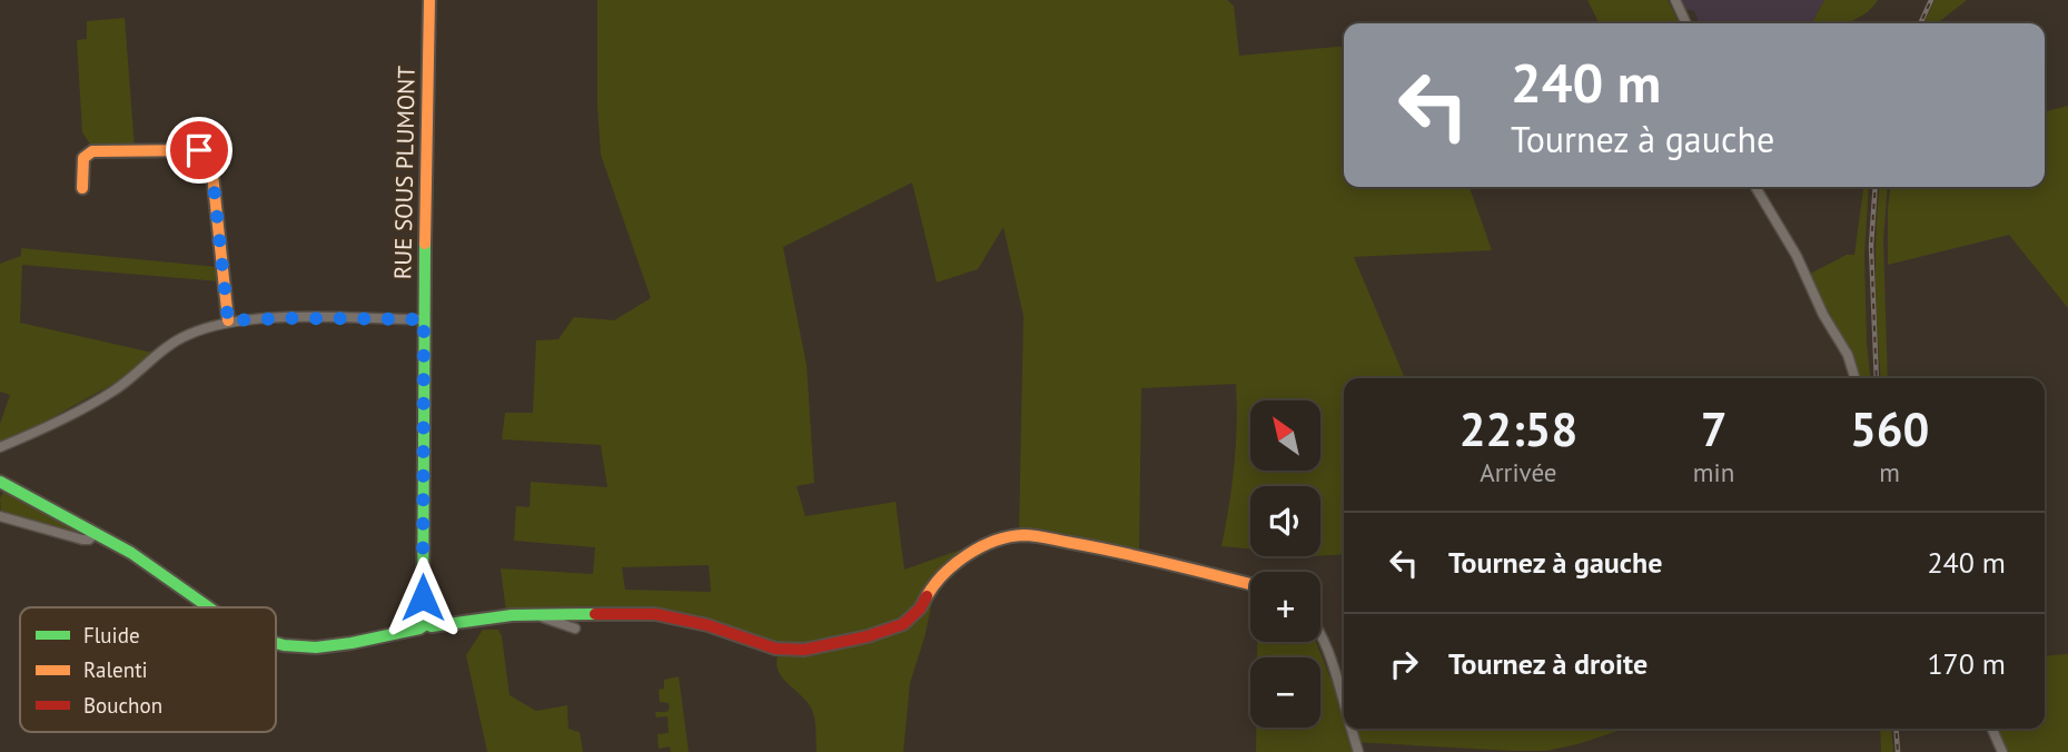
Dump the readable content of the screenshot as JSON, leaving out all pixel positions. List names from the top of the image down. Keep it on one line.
{"streets":{"street":["RUE SOUS PLUMONT"]},"legend":["Fluide","Ralenti","Bouchon"],"north":"top left","page":{"turn":["240 m","Tournez à gauche"],"eta":["22:58","Arrivée","7","min","560","m"],"map_buttons":["+","−"],"list":[{"name":"Tournez à gauche","value":"240 m"},{"name":"Tournez à droite","value":"170 m"}]}}
